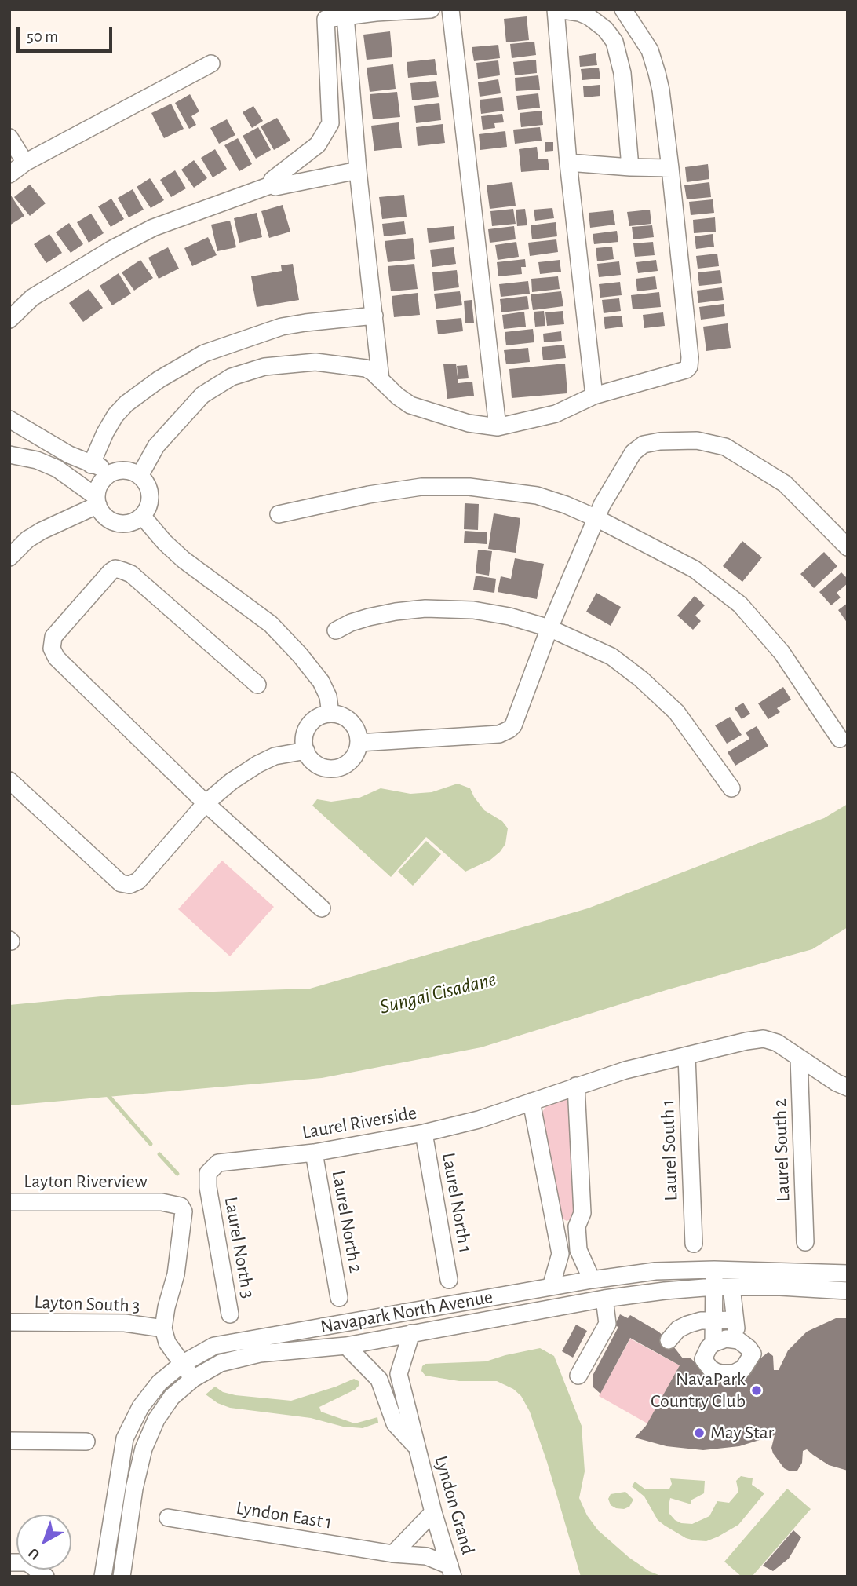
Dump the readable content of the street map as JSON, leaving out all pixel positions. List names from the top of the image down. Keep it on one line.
{"streets":{"street":["Laurel Riverside","Laurel South 1","Laurel South 2","Layton Riverview","Laurel North 1","Laurel North 2","Laurel North 3","Layton South 3","Navapark North Avenue","Lyndon Grand","Lyndon East 1"]},"crossings":[["Laurel Riverside","Laurel South 1"],["Laurel Riverside","Laurel South 2"],["Laurel Riverside","Laurel North 1"],["Laurel Riverside","Laurel North 2"],["Laurel Riverside","Laurel North 3"],["Layton Riverview","Layton South 3"],["Navapark North Avenue","Lyndon Grand"],["Lyndon Grand","Lyndon East 1"]],"water":["Sungai Cisadane"],"places":["NavaPark Country Club","May Star"],"scale_bar":"50 m","north":"bottom left"}
